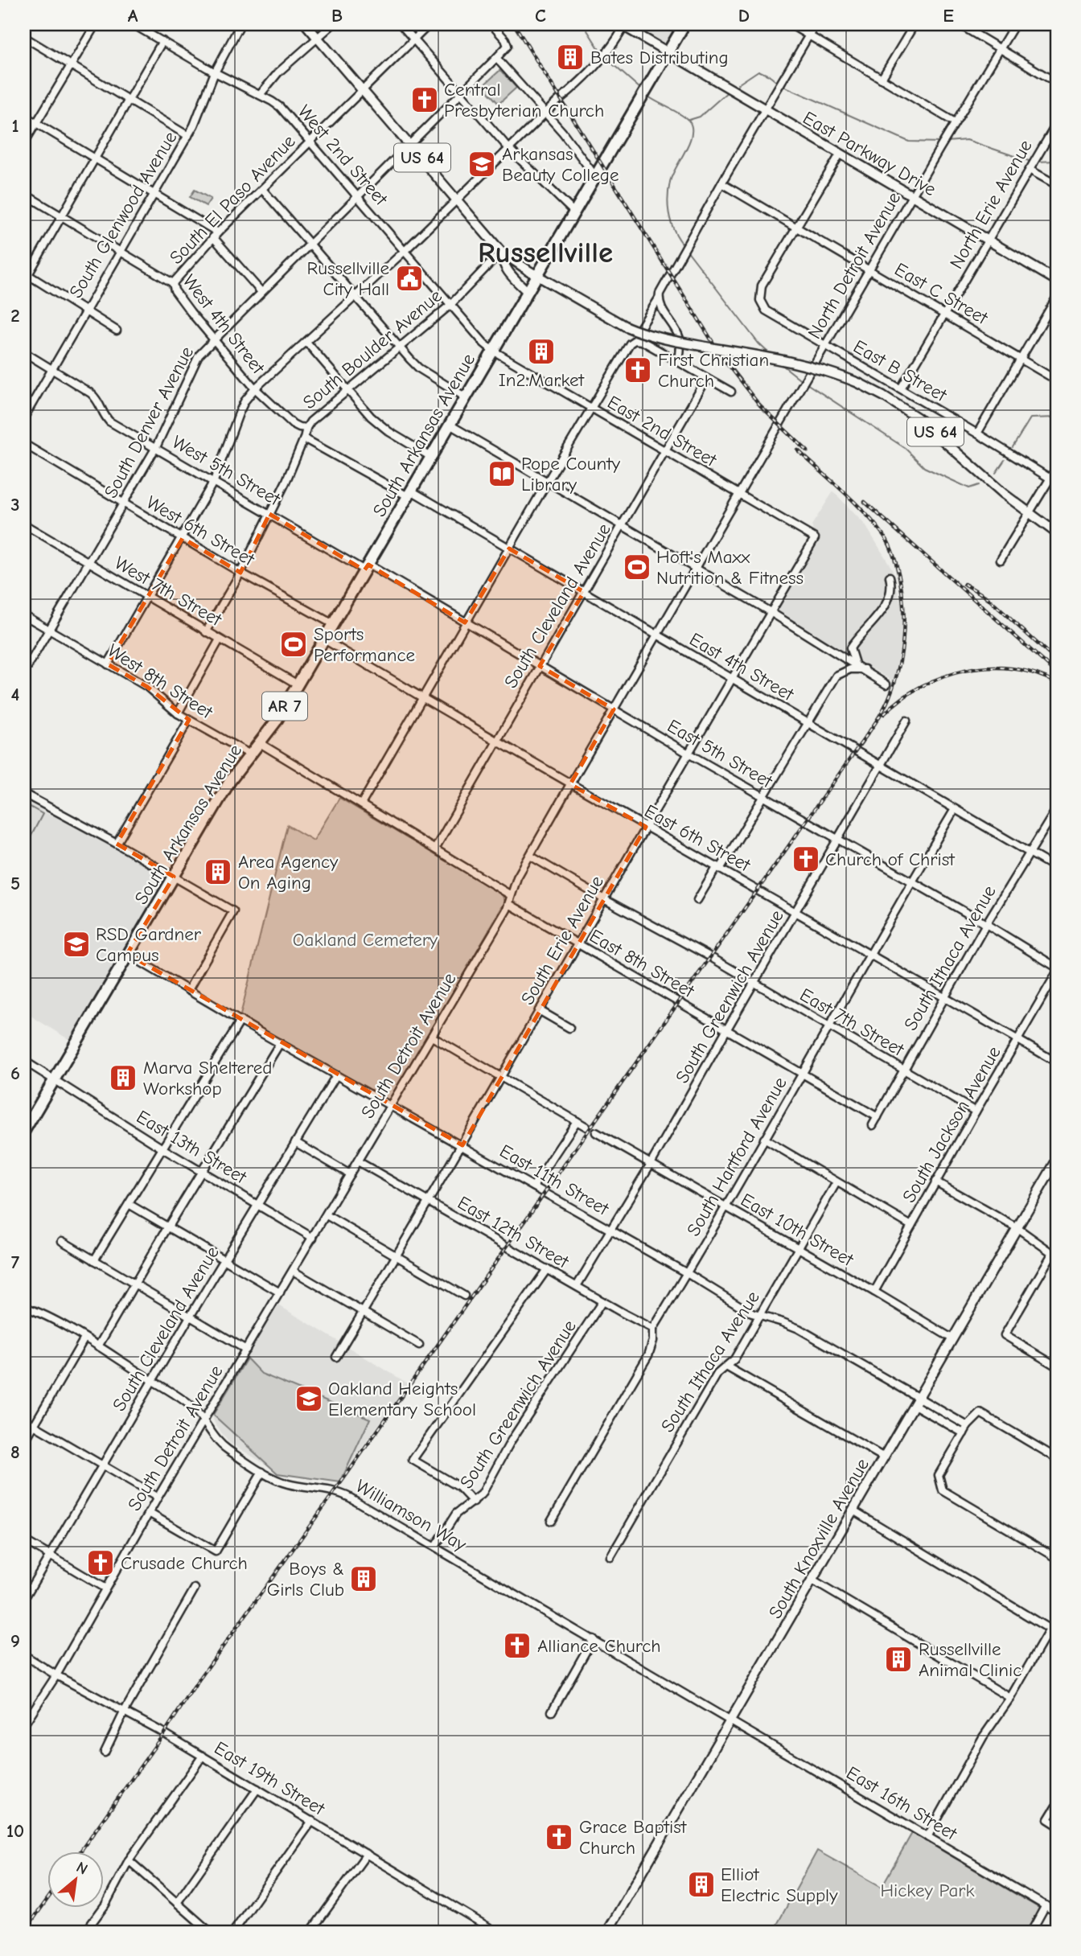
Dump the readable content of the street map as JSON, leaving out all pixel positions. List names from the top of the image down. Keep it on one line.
{"streets":{"highway":["South Arkansas Avenue","AR 7"],"main road":["East Parkway Drive","US 64","South Knoxville Avenue"],"street":["West 2nd Street","South El Paso Avenue","North Erie Avenue","South Glenwood Avenue","North Detroit Avenue","East C Street","West 4th Street","South Boulder Avenue","East B Street","South Denver Avenue","East 2nd Street","West 5th Street","West 6th Street","West 7th Street","South Cleveland Avenue","East 4th Street","West 8th Street","East 5th Street","East 6th Street","South Erie Avenue","South Ithaca Avenue","East 8th Street","South Greenwich Avenue","East 7th Street","South Detroit Avenue","South Jackson Avenue","East 13th Street","South Hartford Avenue","East 11th Street","East 10th Street","East 12th Street","Williamson Way","East 19th Street","East 16th Street"]},"crossings":[["East Parkway Drive","North Erie Avenue"],["East Parkway Drive","North Detroit Avenue"],["East Parkway Drive","AR 7"],["West 2nd Street","South El Paso Avenue"],["West 2nd Street","South Glenwood Avenue"],["West 2nd Street","South Boulder Avenue"],["West 2nd Street","South Denver Avenue"],["West 2nd Street","East 2nd Street"],["West 2nd Street","South Arkansas Avenue"],["US 64","South El Paso Avenue"],["US 64","South Boulder Avenue"],["US 64","South Denver Avenue"],["US 64","South Arkansas Avenue"],["US 64","AR 7"],["South El Paso Avenue","West 4th Street"],["North Erie Avenue","East C Street"],["North Erie Avenue","East B Street"],["South Glenwood Avenue","West 4th Street"],["South Glenwood Avenue","West 5th Street"],["North Detroit Avenue","East C Street"],["North Detroit Avenue","East B Street"],["North Detroit Avenue","South Detroit Avenue"],["East C Street","East B Street"],["West 4th Street","South Boulder Avenue"],["West 4th Street","South Denver Avenue"],["South Boulder Avenue","West 5th Street"],["South Boulder Avenue","West 6th Street"],["South Boulder Avenue","West 7th Street"],["South Denver Avenue","West 5th Street"],["South Denver Avenue","West 6th Street"],["South Denver Avenue","West 7th Street"],["South Denver Avenue","West 8th Street"],["East 2nd Street","South Arkansas Avenue"],["East 2nd Street","South Cleveland Avenue"],["East 2nd Street","South Erie Avenue"],["East 2nd Street","South Detroit Avenue"],["South Arkansas Avenue","West 5th Street"],["South Arkansas Avenue","West 6th Street"],["South Arkansas Avenue","West 7th Street"],["South Arkansas Avenue","East 4th Street"],["South Arkansas Avenue","West 8th Street"],["South Arkansas Avenue","AR 7"],["South Arkansas Avenue","East 5th Street"],["South Arkansas Avenue","East 6th Street"],["South Arkansas Avenue","East 13th Street"],["South Arkansas Avenue","East 11th Street"],["West 5th Street","East 5th Street"],["South Cleveland Avenue","East 4th Street"],["South Cleveland Avenue","East 5th Street"],["South Cleveland Avenue","East 6th Street"],["South Cleveland Avenue","East 13th Street"],["South Cleveland Avenue","East 11th Street"],["South Cleveland Avenue","Williamson Way"],["East 4th Street","South Erie Avenue"],["East 4th Street","South Ithaca Avenue"],["East 4th Street","South Greenwich Avenue"],["East 4th Street","South Detroit Avenue"],["East 4th Street","South Hartford Avenue"],["East 5th Street","South Erie Avenue"],["East 5th Street","South Ithaca Avenue"],["East 5th Street","South Greenwich Avenue"],["East 5th Street","South Detroit Avenue"],["East 5th Street","South Hartford Avenue"],["East 6th Street","South Erie Avenue"],["East 6th Street","South Ithaca Avenue"],["East 6th Street","South Greenwich Avenue"],["East 6th Street","South Detroit Avenue"],["East 6th Street","South Jackson Avenue"],["East 6th Street","South Hartford Avenue"],["South Erie Avenue","East 8th Street"],["South Erie Avenue","East 7th Street"],["South Erie Avenue","East 11th Street"],["South Erie Avenue","East 12th Street"],["South Ithaca Avenue","East 8th Street"],["South Ithaca Avenue","East 7th Street"],["South Ithaca Avenue","East 11th Street"],["South Ithaca Avenue","East 10th Street"],["East 8th Street","South Greenwich Avenue"],["East 8th Street","South Detroit Avenue"],["East 8th Street","South Hartford Avenue"],["South Greenwich Avenue","East 7th Street"],["South Greenwich Avenue","East 11th Street"],["South Greenwich Avenue","East 10th Street"],["South Greenwich Avenue","East 12th Street"],["South Greenwich Avenue","Williamson Way"],["East 7th Street","South Detroit Avenue"],["East 7th Street","South Jackson Avenue"],["East 7th Street","South Hartford Avenue"],["South Detroit Avenue","East 13th Street"],["South Detroit Avenue","East 11th Street"],["South Detroit Avenue","East 12th Street"],["South Detroit Avenue","Williamson Way"],["South Detroit Avenue","East 19th Street"],["South Jackson Avenue","East 10th Street"],["South Hartford Avenue","East 11th Street"],["South Hartford Avenue","East 10th Street"],["South Hartford Avenue","East 12th Street"],["East 11th Street","South Knoxville Avenue"],["East 10th Street","South Knoxville Avenue"],["Williamson Way","South Knoxville Avenue"],["Williamson Way","East 16th Street"],["South Knoxville Avenue","East 16th Street"]],"districts":["Russellville"],"parks":["Oakland Cemetery","Hickey Park"],"places":{"building":["Bates Distributing","In2.Market","Area Agency On Aging","Marva Sheltered Workshop","Boys & Girls Club","Russellville Animal Clinic","Elliot Electric Supply"],"church":["Central Presbyterian Church","First Christian Church","Church of Christ","Crusade Church","Alliance Church","Grace Baptist Church"],"school or university":["Arkansas Beauty College","RSD Gardner Campus","Oakland Heights Elementary School"],"public building":["Russellville City Hall"],"library":["Pope County Library"],"sports":["Hoft's Maxx Nutrition & Fitness","Sports Performance"]},"north":"top right","grid":{"columns":["A","B","C","D","E"],"rows":["1","2","3","4","5","6","7","8","9","10"]}}
